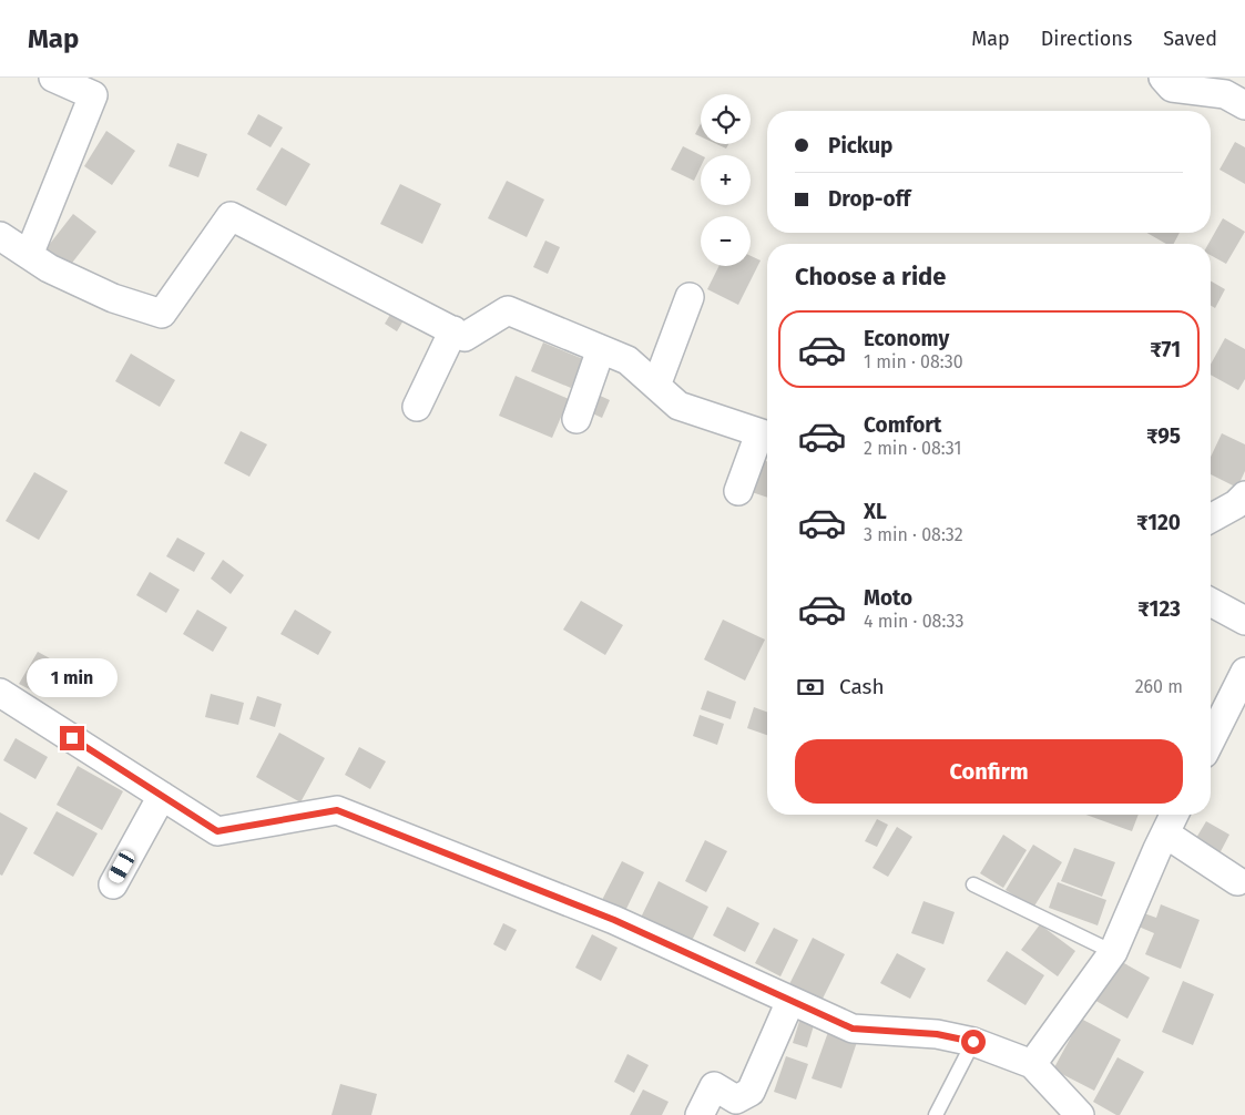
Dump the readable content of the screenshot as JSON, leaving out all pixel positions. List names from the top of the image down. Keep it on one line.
{"page":{"header":"Map","nav":["Map","Directions","Saved"],"map_buttons":["+","−"],"banner":["Pickup","Drop-off"],"heading":"Choose a ride","list":[{"name":"Economy","note":"1 min · 08:30","value":"₹71"},{"name":"Comfort","note":"2 min · 08:31","value":"₹95"},{"name":"XL","note":"3 min · 08:32","value":"₹120"},{"name":"Moto","note":"4 min · 08:33","value":"₹123"}],"pay":["Cash","260 m"],"bubble":"1 min","buttons":"Confirm"}}
